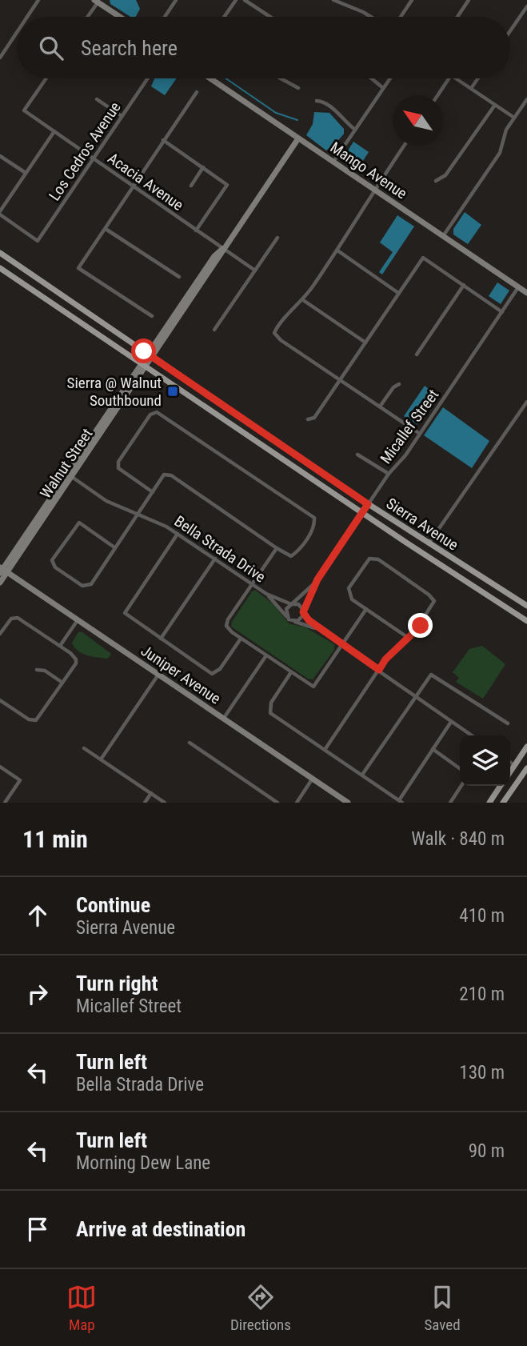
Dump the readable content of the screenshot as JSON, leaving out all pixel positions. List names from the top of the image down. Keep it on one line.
{"streets":{"main road":["Sierra Avenue"],"street":["Los Cedros Avenue","Mango Avenue","Acacia Avenue","Micallef Street","Walnut Street","Bella Strada Drive","Juniper Avenue"]},"crossings":[["Los Cedros Avenue","Acacia Avenue"],["Mango Avenue","Micallef Street"],["Mango Avenue","Walnut Street"],["Acacia Avenue","Walnut Street"],["Micallef Street","Sierra Avenue"],["Micallef Street","Bella Strada Drive"],["Walnut Street","Sierra Avenue"],["Walnut Street","Bella Strada Drive"],["Walnut Street","Juniper Avenue"]],"places":{"transit":["Sierra @ Walnut Southbound"]},"north":"top left","page":{"search":"Search here","heading":["11 min","Walk · 840 m"],"list":[["Continue","Sierra Avenue","410 m"],["Turn right","Micallef Street","210 m"],["Turn left","Bella Strada Drive","130 m"],["Turn left","Morning Dew Lane","90 m"],"Arrive at destination"],"nav":["Map","Directions","Saved"]}}
